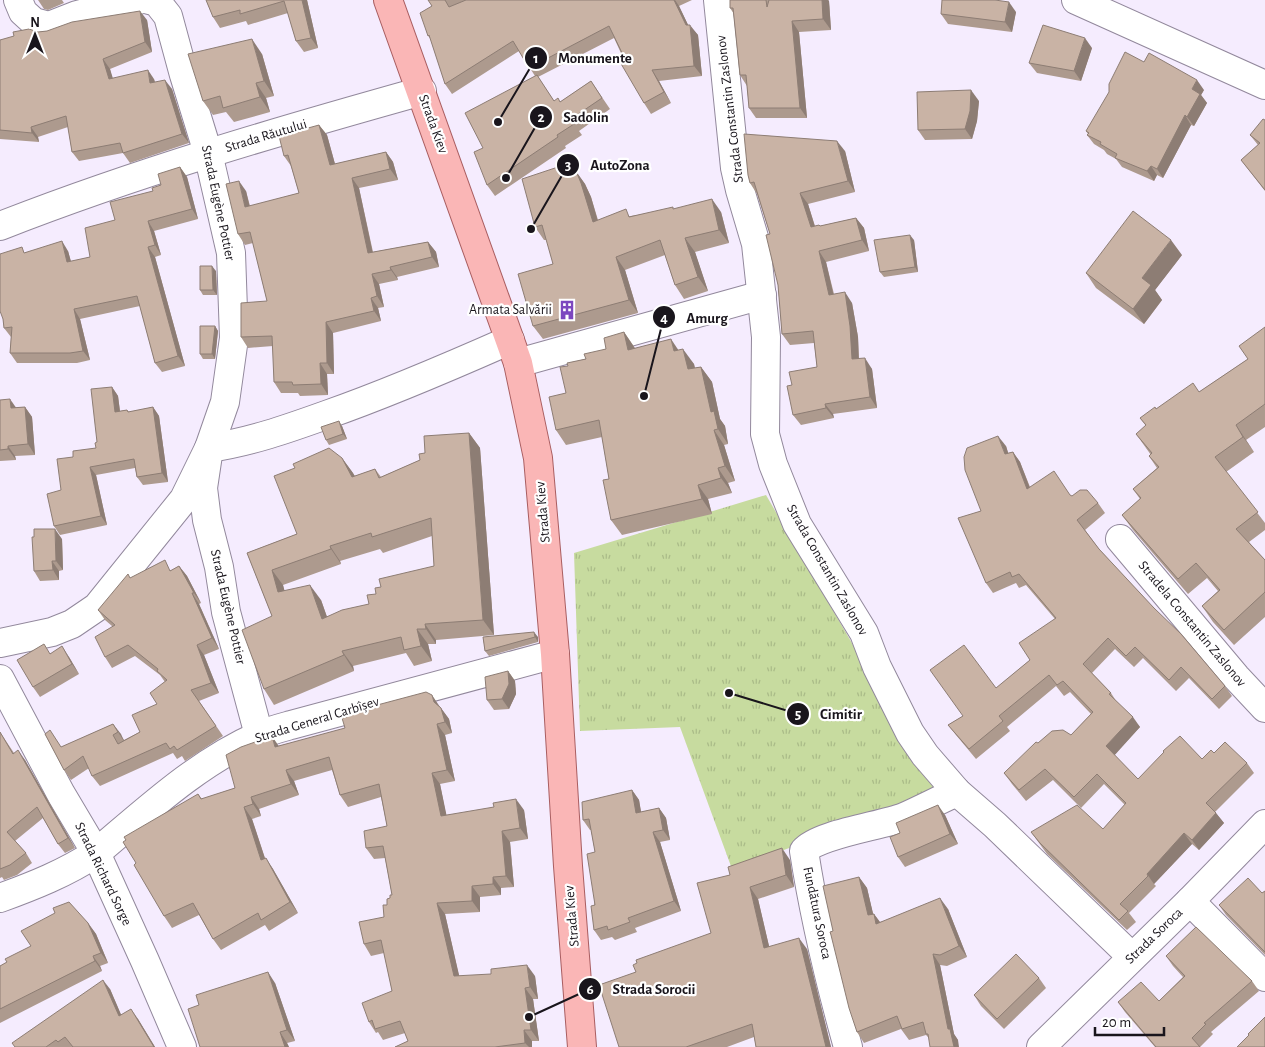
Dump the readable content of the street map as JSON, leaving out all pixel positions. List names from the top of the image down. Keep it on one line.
{"streets":{"main road":["Strada Kiev"],"street":["Strada Constantin Zaslonov","Strada Răutului","Strada Eugène Pottier","Stradela Сonstantin Zaslonov","Strada General Carbîșev","Strada Richard Sorge","Fundătura Sorocа","Strada Soroca"]},"crossings":[["Strada Constantin Zaslonov","Fundătura Sorocа"],["Strada Constantin Zaslonov","Strada Soroca"],["Strada Kiev","Strada Răutului"],["Strada Kiev","Strada General Carbîșev"],["Strada Răutului","Strada Eugène Pottier"],["Strada Eugène Pottier","Strada General Carbîșev"],["Strada General Carbîșev","Strada Richard Sorge"]],"places":{"other":["Monumente","Sadolin","AutoZona","Amurg","Cimitir","Strada Sorocii"],"building":["Armata Salvării"]},"scale_bar":"20 m","north":"top"}
